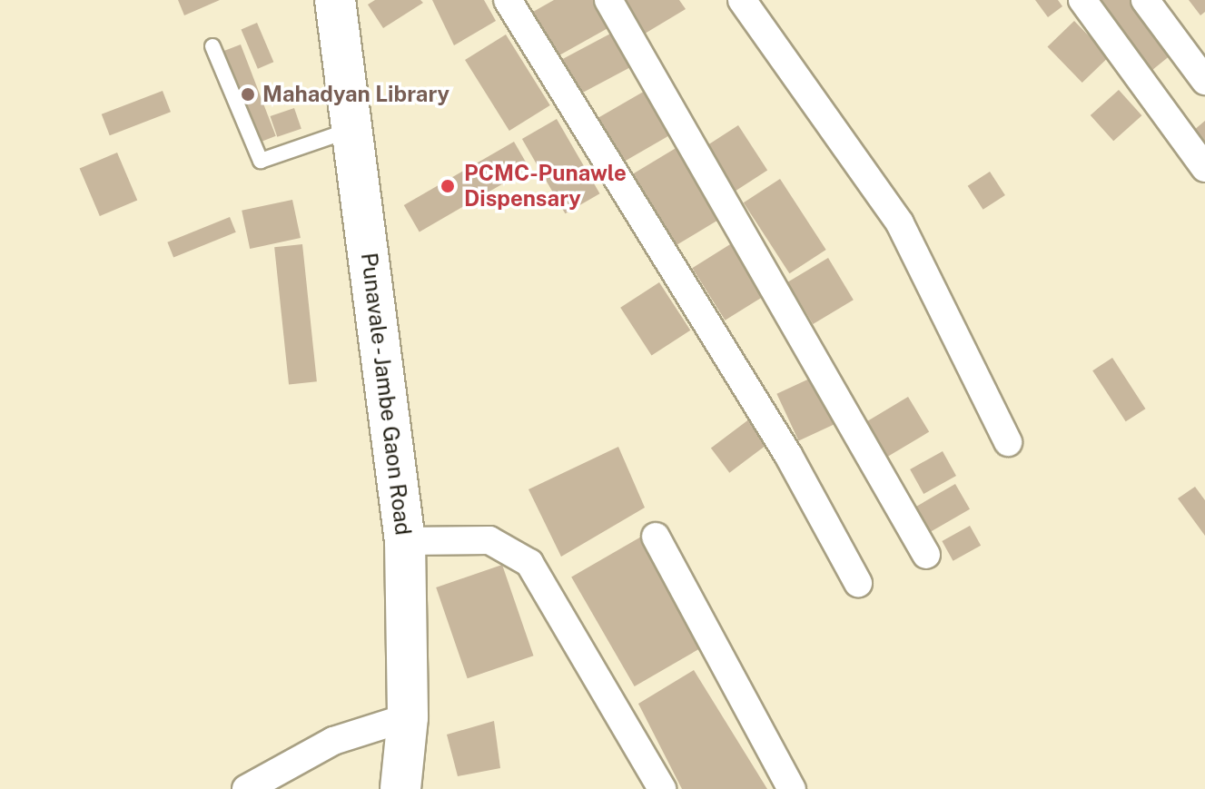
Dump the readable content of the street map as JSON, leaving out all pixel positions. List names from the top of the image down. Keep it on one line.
{"streets":{"street":["Punavale - Jambe Gaon Road"]},"places":["Mahadyan Library","PCMC-Punawle Dispensary"]}
